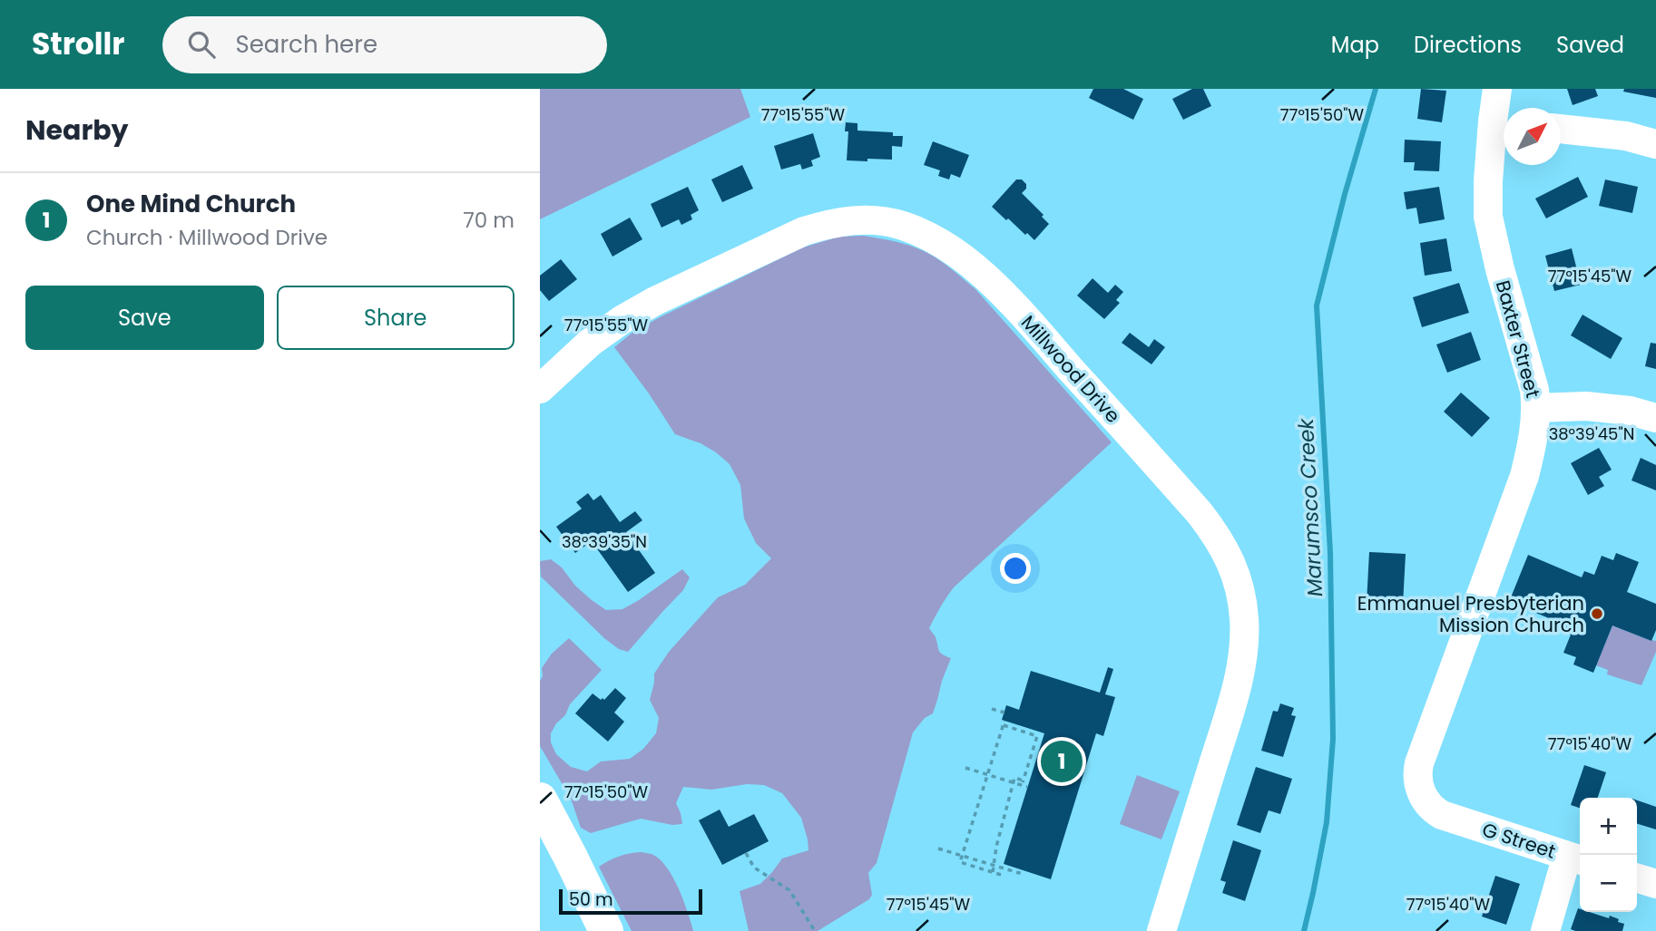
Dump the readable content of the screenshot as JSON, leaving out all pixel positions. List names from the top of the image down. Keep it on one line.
{"streets":{"street":["Baxter Street","Millwood Drive","G Street"]},"crossings":[["Baxter Street","G Street"]],"water":["Marumsco Creek"],"places":["Emmanuel Presbyterian Mission Church"],"scale_bar":"50 m","north":"top right","page":{"header":"Strollr","search":"Search here","nav":["Map","Directions","Saved"],"heading":"Nearby","list":[{"mark":"1","name":"One Mind Church","note":"Church · Millwood Drive","value":"70 m"}],"buttons":["Save","Share"],"pins":"1","map_buttons":["+","−"],"scale":"50 m"},"coordinates":["77°15'55\"W","77°15'50\"W","77°15'45\"W","38°39'45\"N","38°39'35\"N","77°15'40\"W"]}
